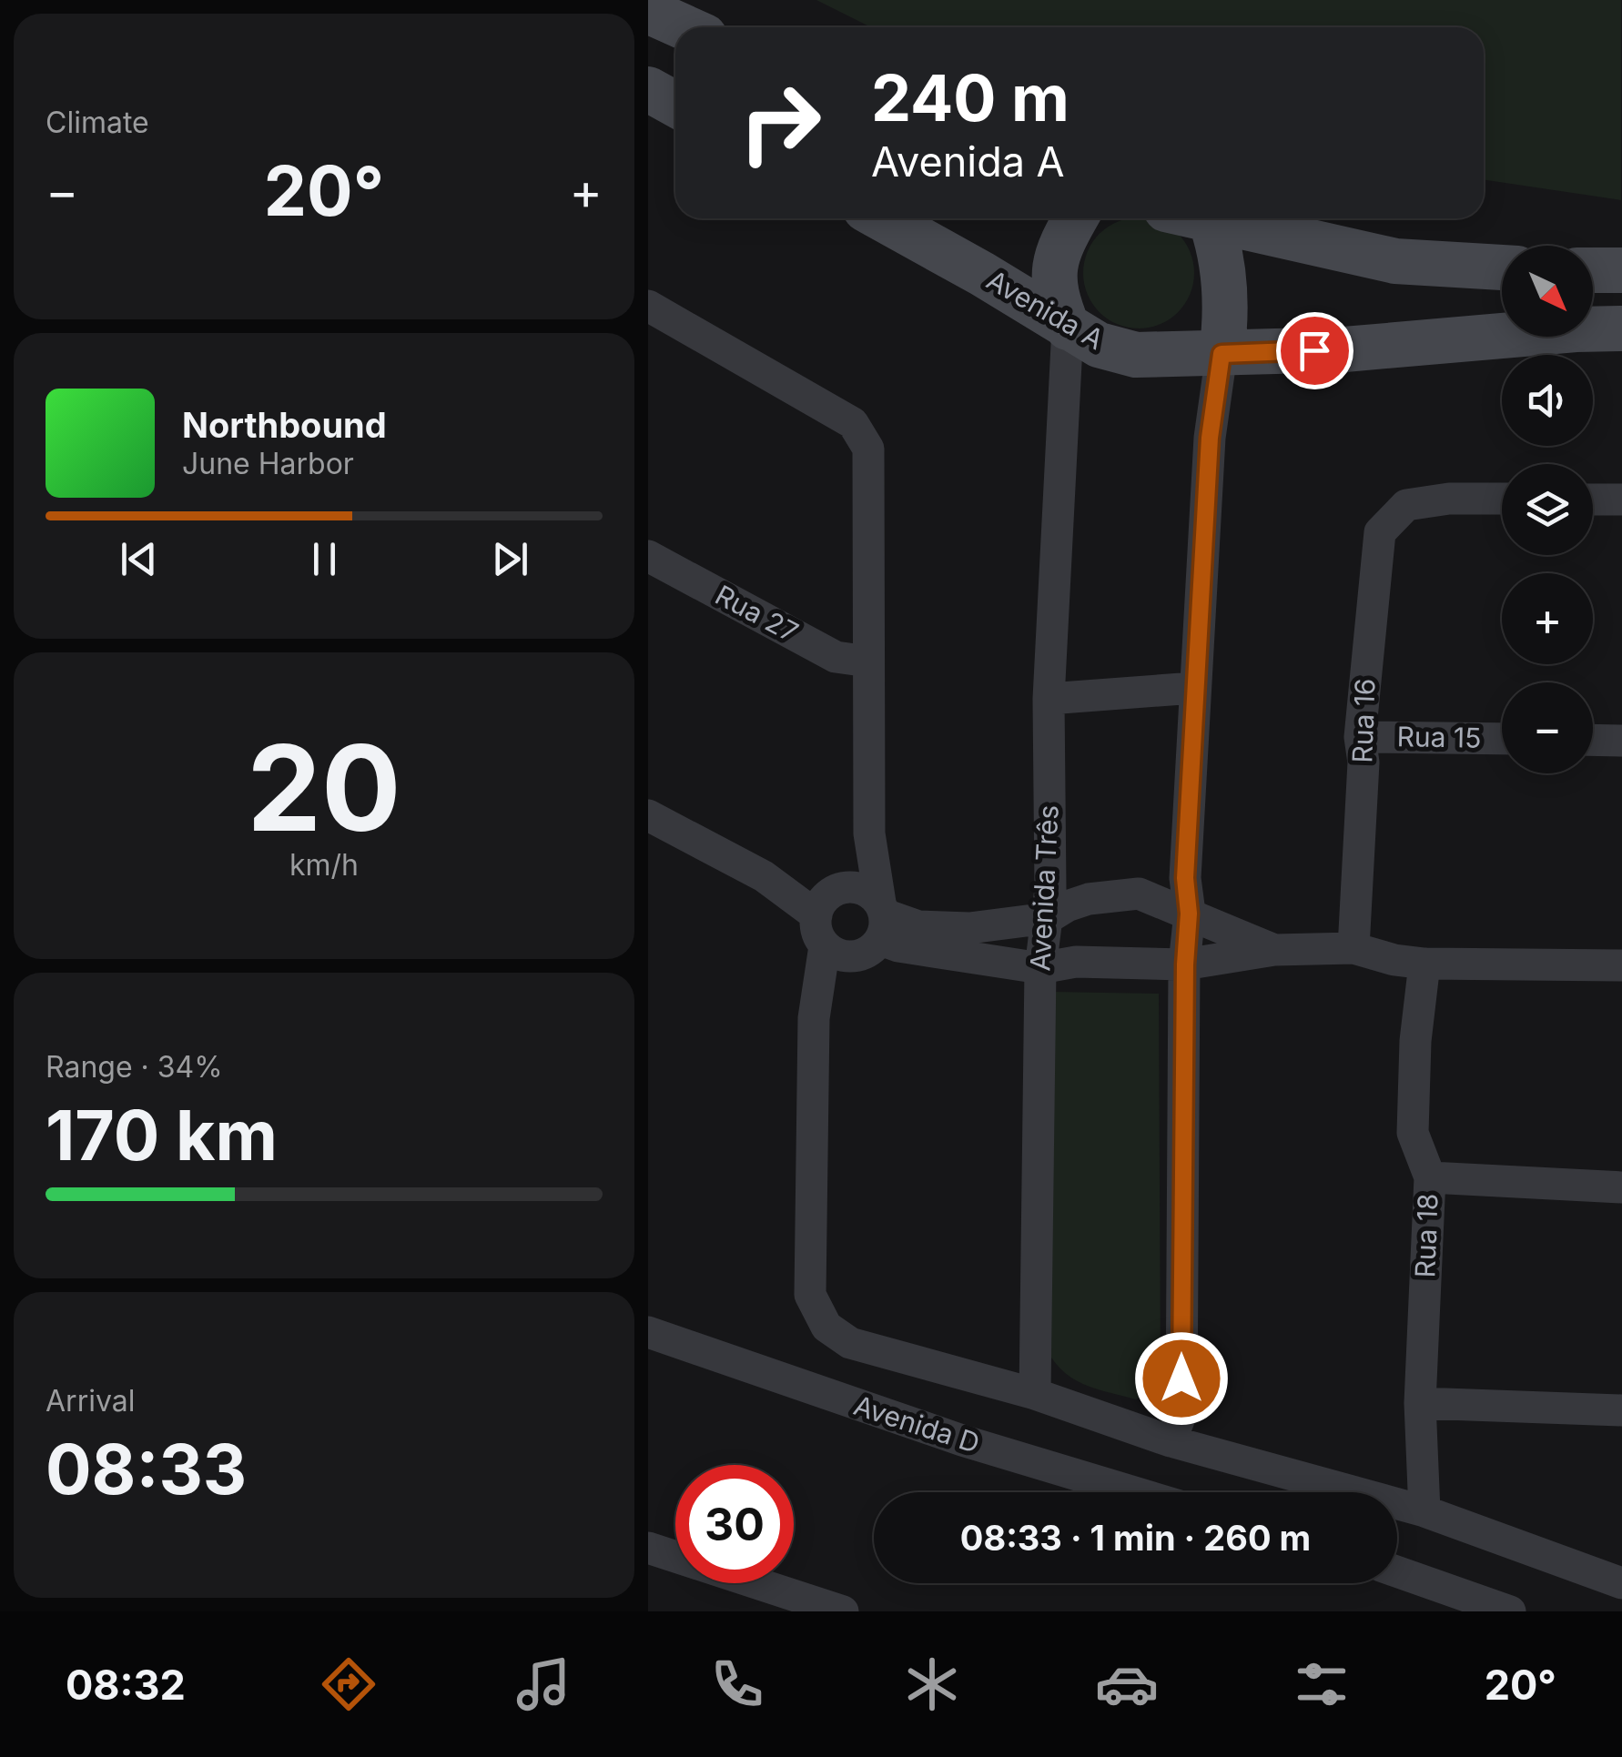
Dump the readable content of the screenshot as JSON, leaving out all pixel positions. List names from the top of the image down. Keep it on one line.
{"streets":{"main road":["Avenida A"],"street":["Rua 27","Rua 16","Rua 15","Avenida Três","Rua 18","Avenida D"]},"crossings":[["Avenida A","Avenida Três"],["Rua 16","Rua 15"]],"north":"bottom right","page":{"tile":["Climate",["20","km/h"],["Range · 34%","170 km"],["Arrival","08:33"]],"turn":["240 m","Avenida A"],"heat":["−","20°","+"],"map_buttons":["+","−"],"song":["Northbound","June Harbor"],"limit":"30","trip":"08:33 · 1 min · 260 m","tabs":["08:32","20°"]}}
